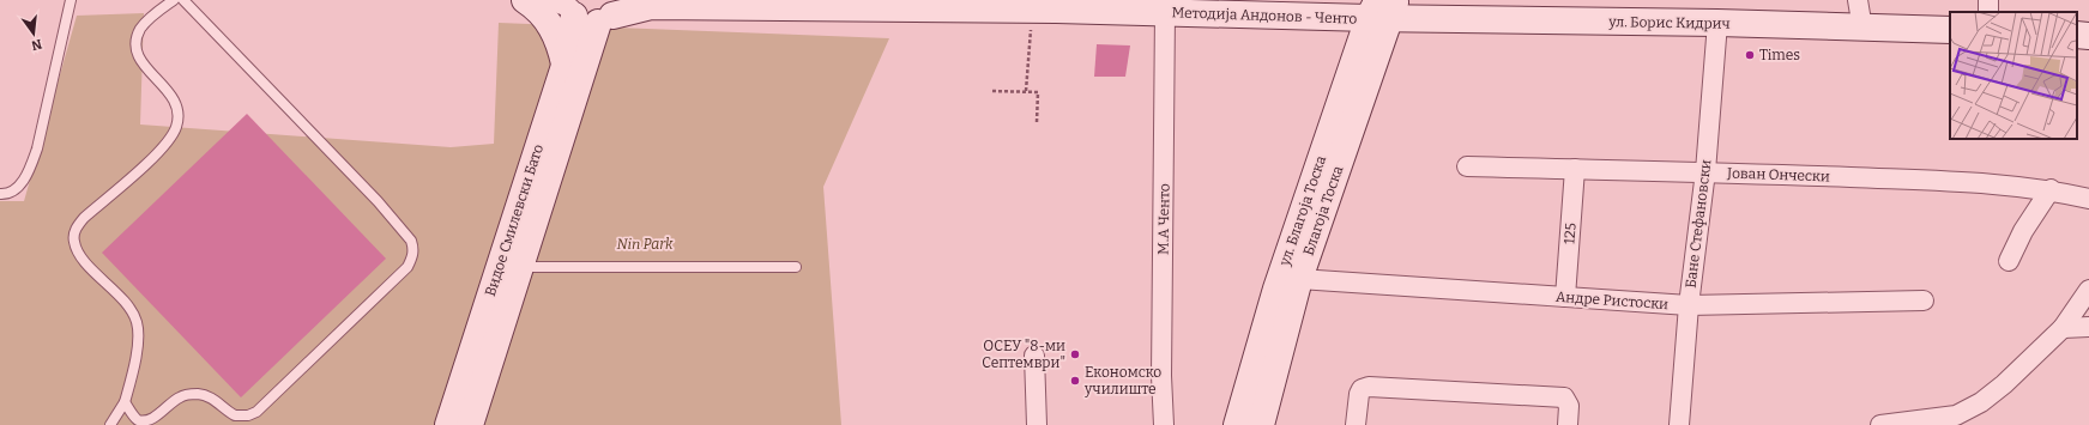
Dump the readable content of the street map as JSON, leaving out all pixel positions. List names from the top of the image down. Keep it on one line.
{"streets":{"street":["Методија Андонов - Ченто","ул. Борис Кидрич","Јован Ончески","ул. Благоја Тоска","Благоја Тоска","М.А Ченто","Видое Смилевски Бато","Бане Стефановски","125","Андре Ристоски"]},"crossings":[["Методија Андонов - Ченто","ул. Борис Кидрич"],["Методија Андонов - Ченто","ул. Благоја Тоска"],["Методија Андонов - Ченто","Благоја Тоска"],["Методија Андонов - Ченто","М.А Ченто"],["Методија Андонов - Ченто","Видое Смилевски Бато"],["ул. Борис Кидрич","ул. Благоја Тоска"],["ул. Борис Кидрич","Благоја Тоска"],["ул. Борис Кидрич","Бане Стефановски"],["Јован Ончески","Бане Стефановски"],["Јован Ончески","125"],["ул. Благоја Тоска","Благоја Тоска"],["Благоја Тоска","Андре Ристоски"],["Бане Стефановски","Андре Ристоски"],["125","Андре Ристоски"]],"parks":["Nin Park"],"places":["Times","ОСЕУ \"8-ми Септември\"","Економско училиште"],"north":"bottom"}
